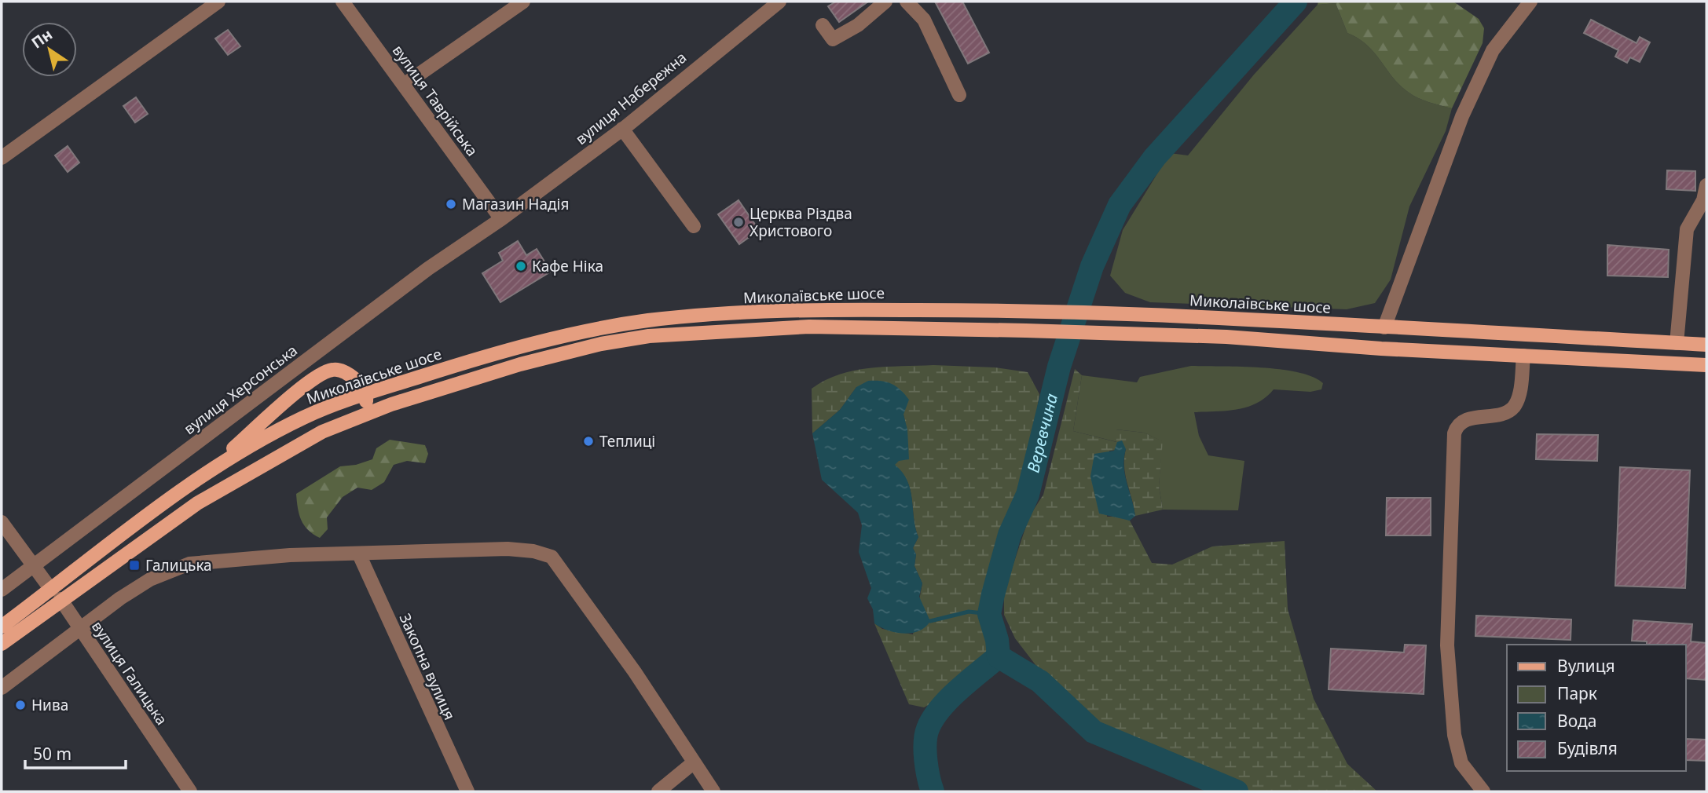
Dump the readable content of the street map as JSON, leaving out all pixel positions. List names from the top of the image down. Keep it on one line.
{"streets":{"main road":["Миколаївське шосе"],"street":["вулиця Набережна","вулиця Таврійська","вулиця Херсонська","Закопна вулиця","вулиця Галицька"]},"crossings":[["вулиця Набережна","вулиця Таврійська"],["вулиця Набережна","вулиця Херсонська"],["вулиця Таврійська","вулиця Херсонська"],["Миколаївське шосе","вулиця Галицька"],["вулиця Херсонська","вулиця Галицька"]],"water":["Веревчина"],"places":{"other":["Магазин Надія","Церква Різдва Христового","Кафе Ніка","Теплиці","Нива"],"transit":["Галицька"]},"legend":["Вулиця","Парк","Вода","Будівля"],"scale_bar":"50 m","north":"top left"}
